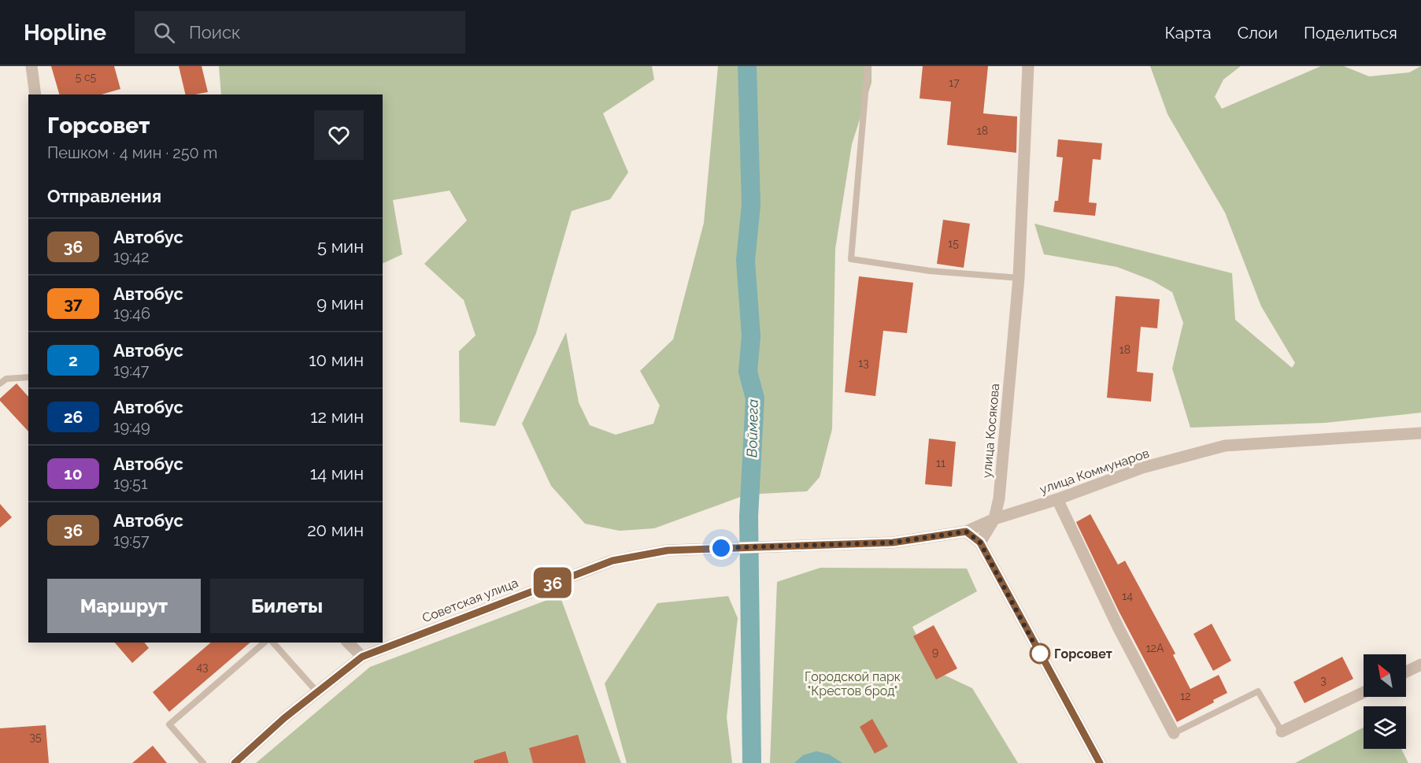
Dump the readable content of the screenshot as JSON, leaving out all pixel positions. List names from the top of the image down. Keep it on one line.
{"streets":{"street":["улица Косякова","улица Коммунаров","Советская улица"]},"crossings":[["улица Косякова","улица Коммунаров"],["улица Коммунаров","Советская улица"]],"water":["Воймега"],"parks":["Городской парк \"Крестов брод\""],"places":["Горсовет"],"lines":["bus line 36"],"house_numbers":["5 с5","17","18","15","18","13","11","14","12А","9","43","3","12","35"],"north":"top left","page":{"header":"Hopline","search":"Поиск","nav":["Карта","Слои","Поделиться"],"on_map":"36","heading":[["Горсовет","Пешком · 4 мин · 250 m"],"Отправления"],"list":[{"mark":"36","name":"Автобус","note":"19:42","value":"5 мин"},{"mark":"37","name":"Автобус","note":"19:46","value":"9 мин"},{"mark":"2","name":"Автобус","note":"19:47","value":"10 мин"},{"mark":"26","name":"Автобус","note":"19:49","value":"12 мин"},{"mark":"10","name":"Автобус","note":"19:51","value":"14 мин"},{"mark":"36","name":"Автобус","note":"19:57","value":"20 мин"}],"buttons":["Маршрут","Билеты"]}}
